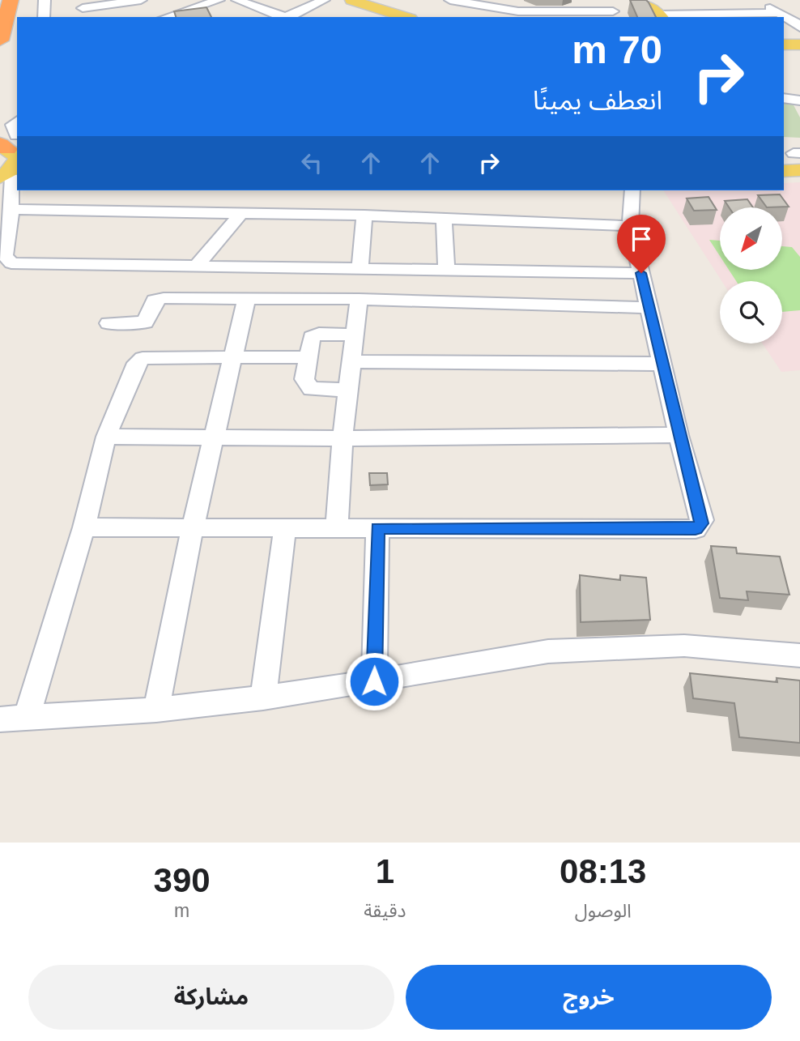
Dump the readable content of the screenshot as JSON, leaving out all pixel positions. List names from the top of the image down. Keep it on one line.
{"north":"bottom left","page":{"turn":["70 m","انعطف يمينًا"],"eta":["08:13","الوصول","1","دقيقة","390","m"],"buttons":["خروج","مشاركة"]}}
